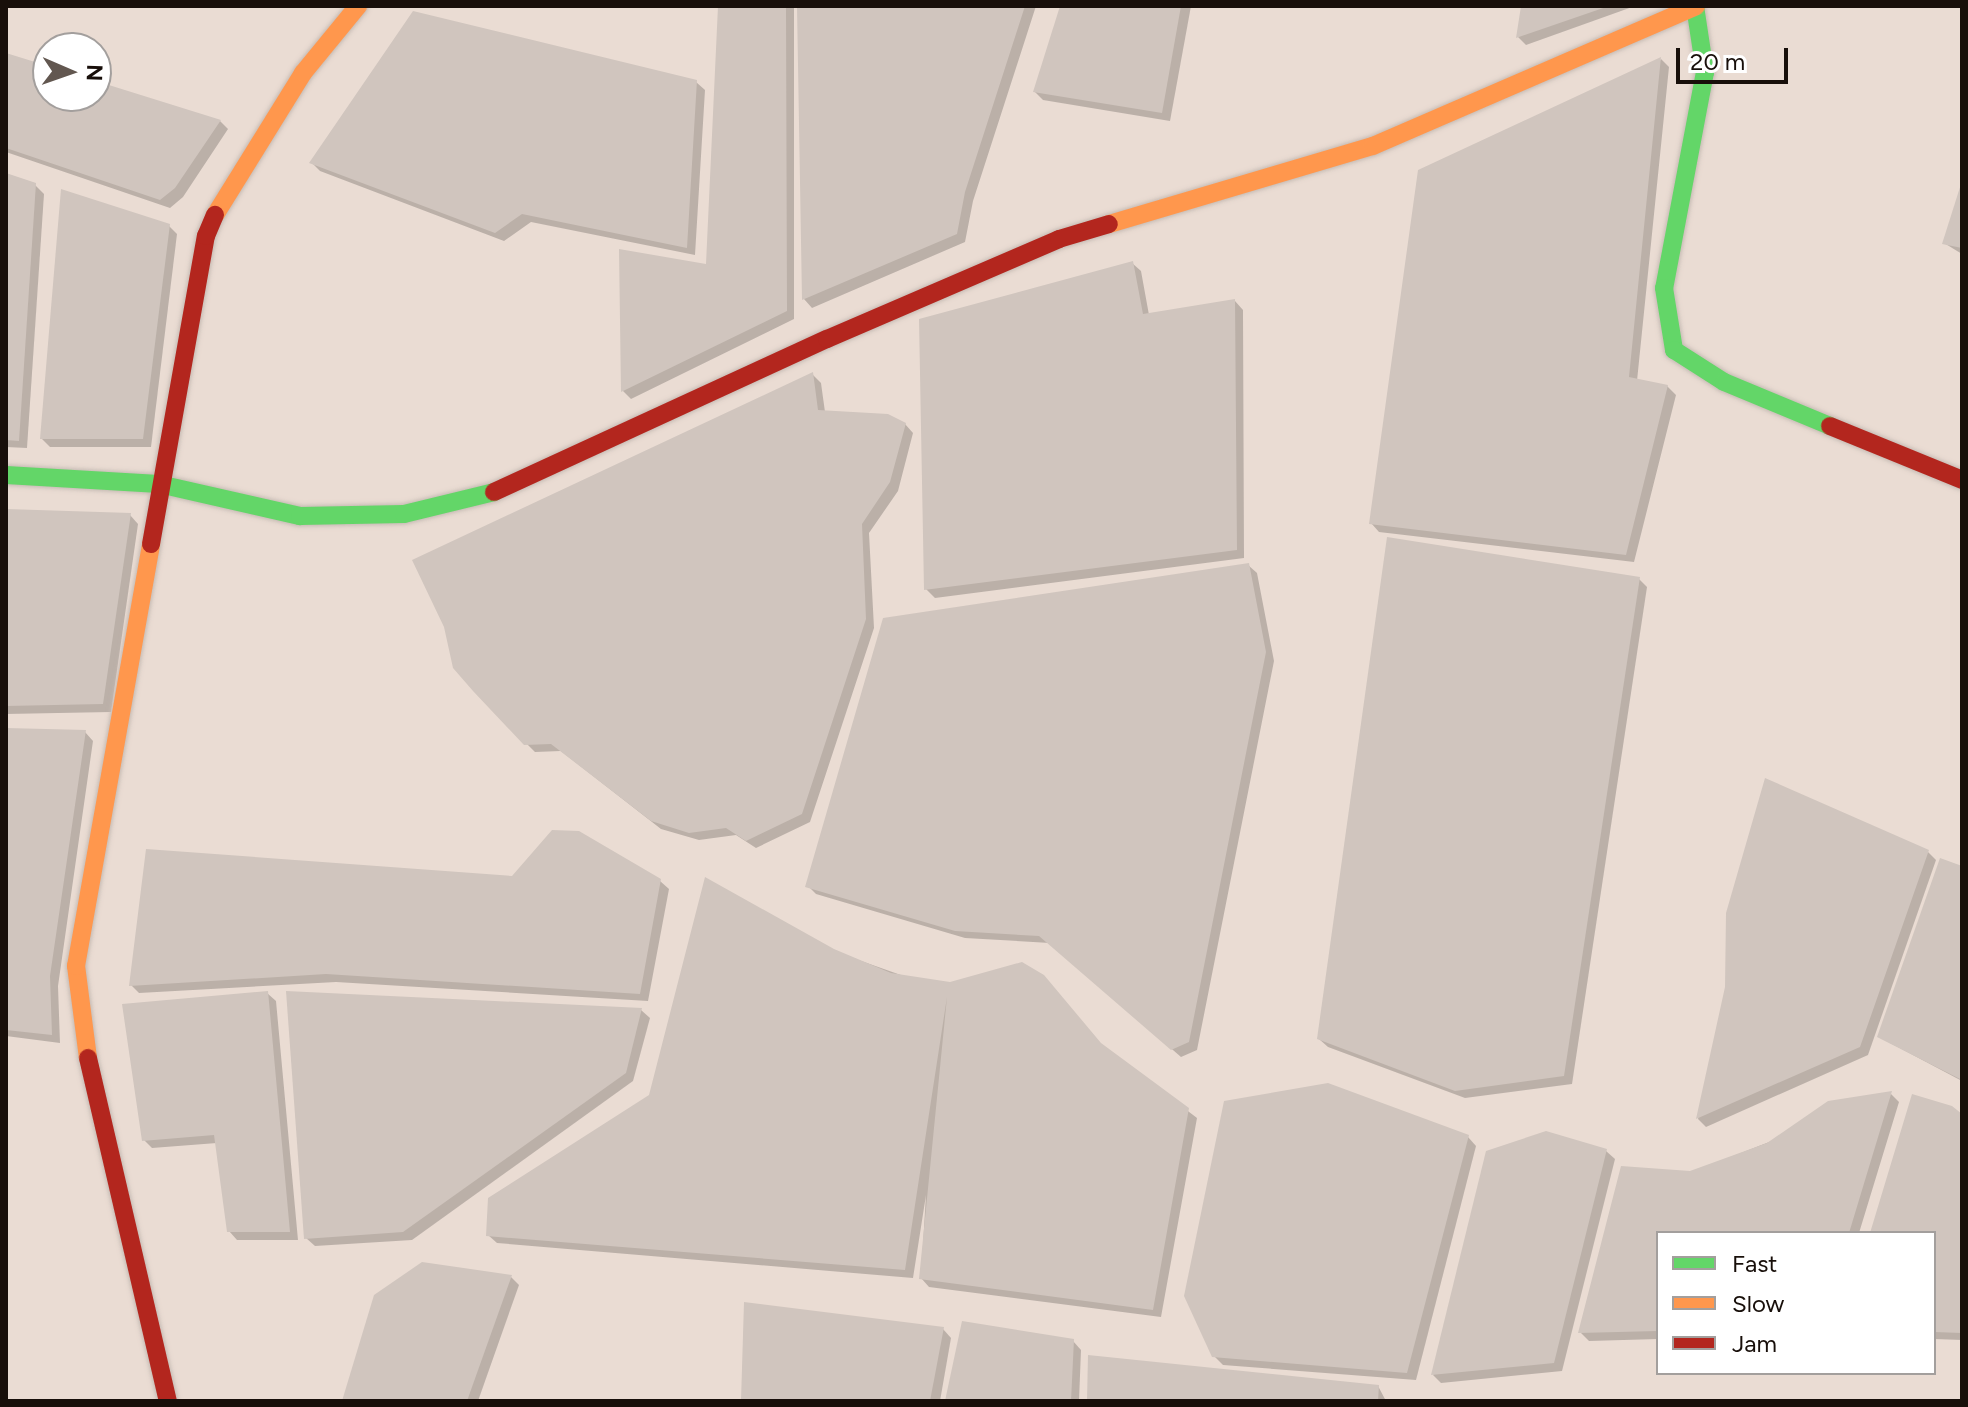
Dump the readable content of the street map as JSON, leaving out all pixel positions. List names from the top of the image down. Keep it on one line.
{"legend":["Fast","Slow","Jam"],"scale_bar":"20 m","north":"right"}
